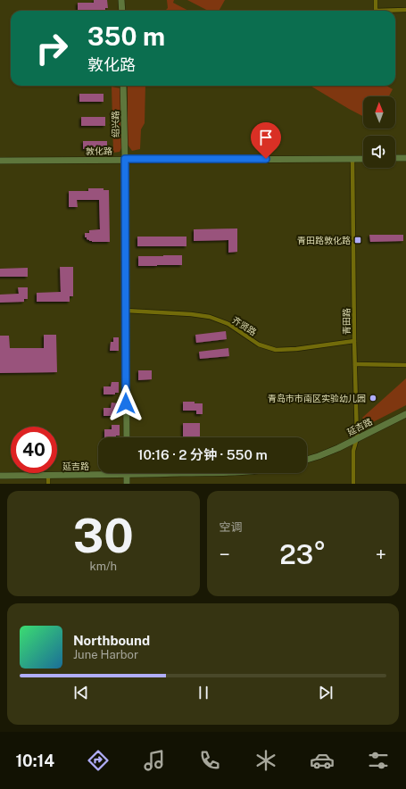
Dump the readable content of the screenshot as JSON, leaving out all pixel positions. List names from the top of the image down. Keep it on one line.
{"streets":{"main road":["绍兴路","敦化路","延吉路"],"street":["青田路","齐贤路"]},"crossings":[["绍兴路","敦化路"],["绍兴路","齐贤路"],["敦化路","青田路"],["青田路","齐贤路"],["青田路","延吉路"]],"places":{"transit":["青田路敦化路"],"other":["青岛市市南区实验幼儿园"]},"north":"top","page":{"turn":["350 m","敦化路"],"limit":"40","trip":"10:16 · 2 分钟 · 550 m","tile":[["30","km/h"],"空调"],"heat":["−","23°","+"],"song":["Northbound","June Harbor"],"tabs":"10:14"}}
